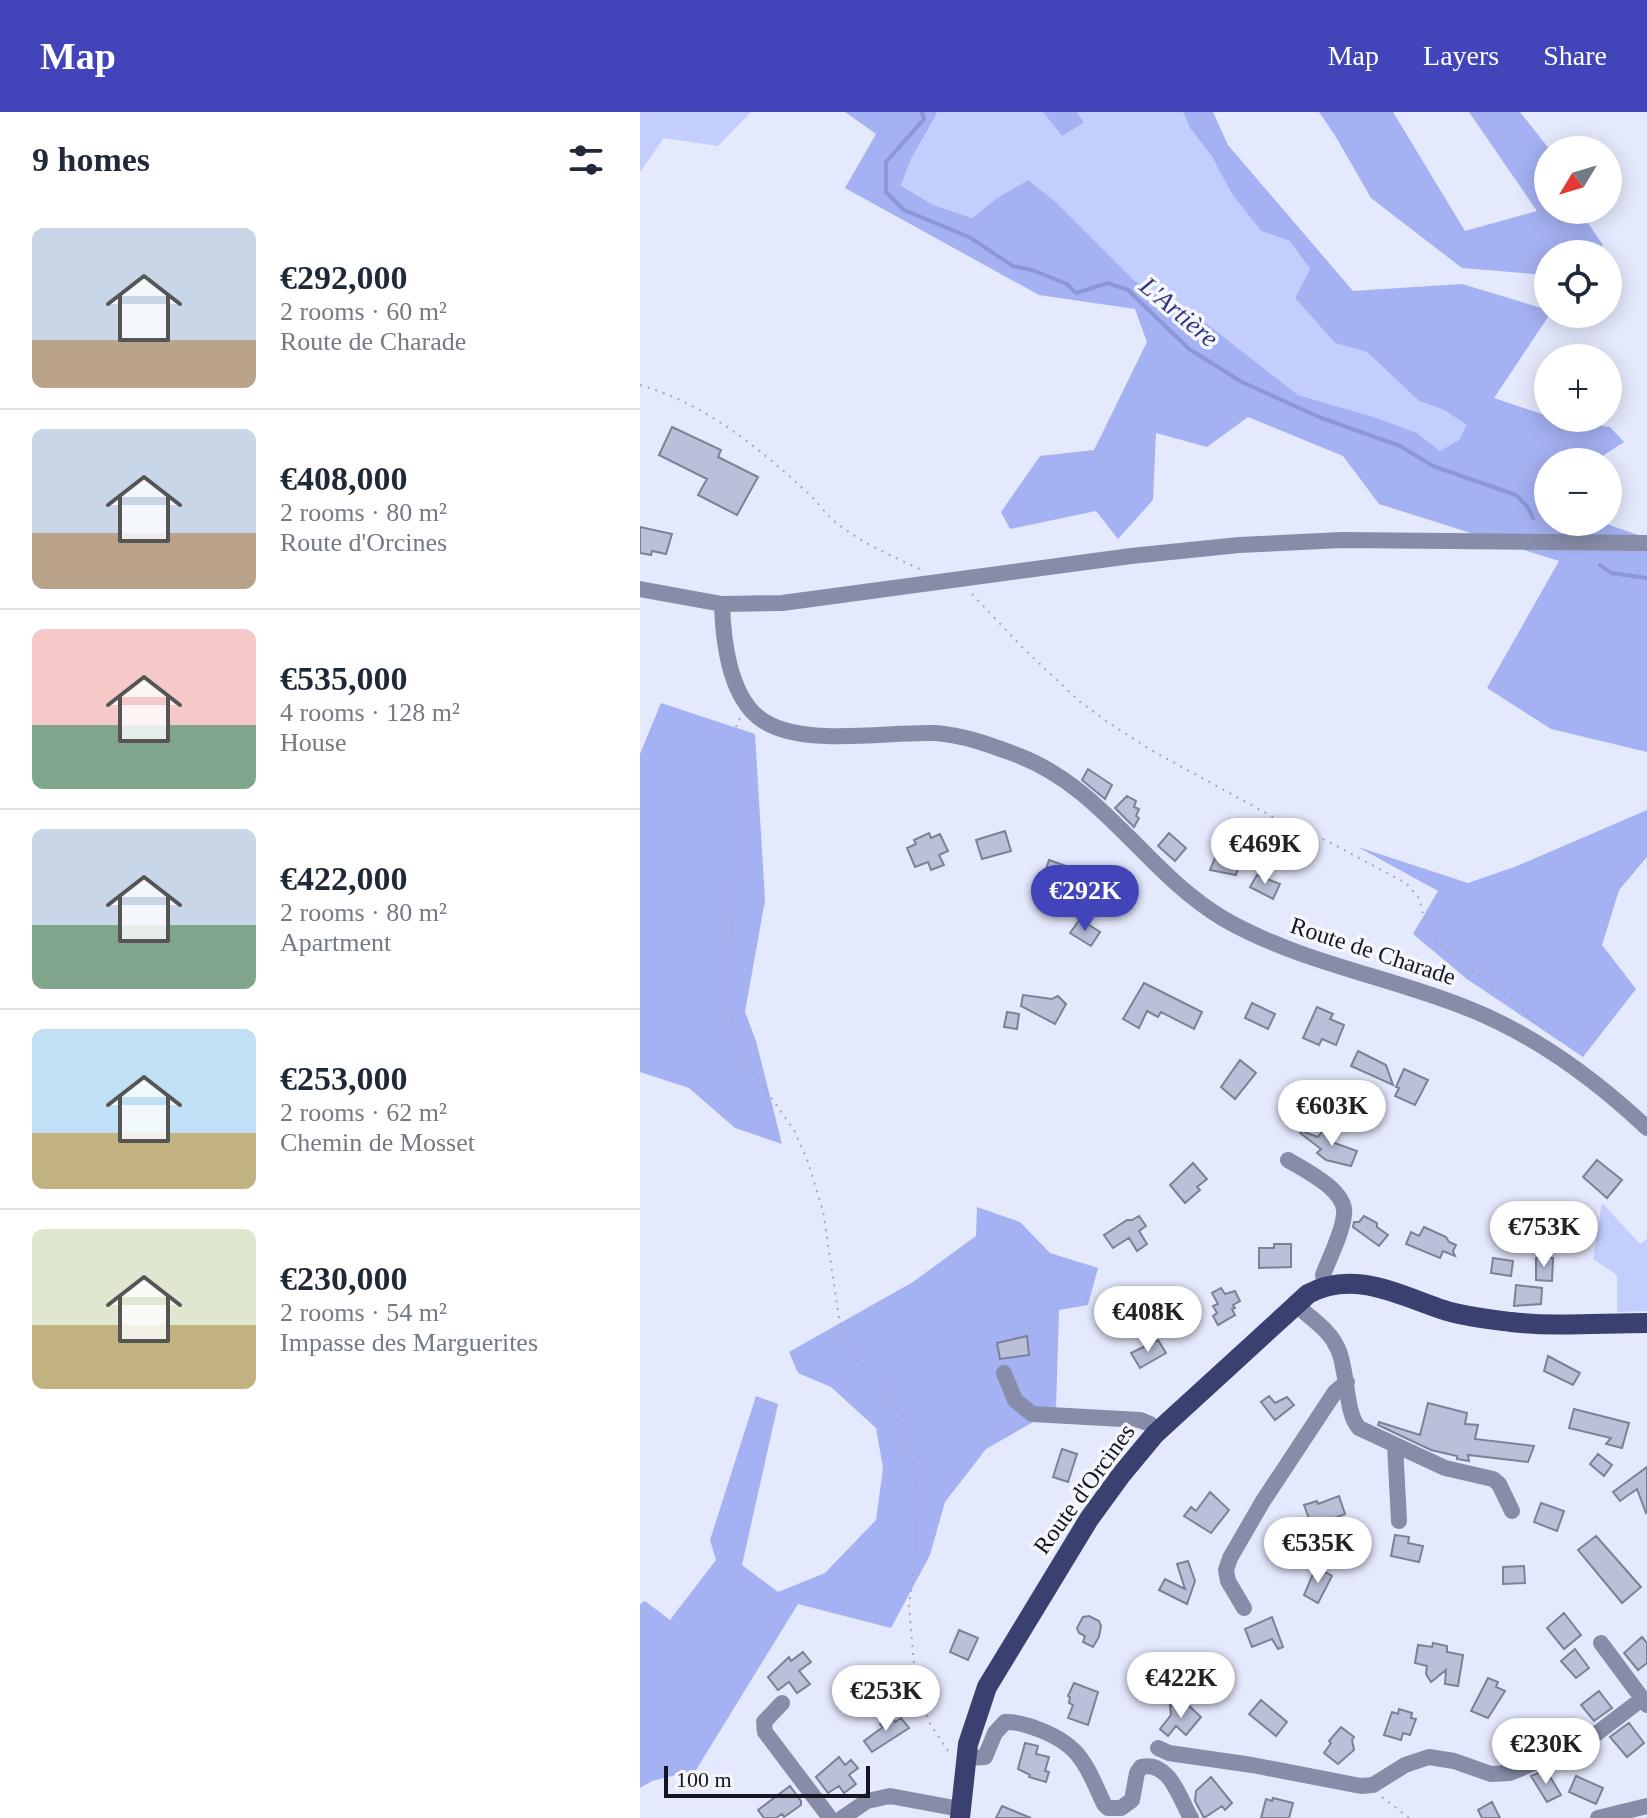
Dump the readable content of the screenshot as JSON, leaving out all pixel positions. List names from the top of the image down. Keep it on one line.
{"streets":{"main road":["Route d'Orcines"],"street":["Route de Charade"]},"water":["L'Artière"],"scale_bar":"100 m","north":"bottom left","page":{"header":"Map","nav":["Map","Layers","Share"],"heading":"9 homes","map_buttons":["+","−"],"list":[{"name":"€292,000","note":"2 rooms · 60 m² · Route de Charade"},{"name":"€408,000","note":"2 rooms · 80 m² · Route d'Orcines"},{"name":"€535,000","note":"4 rooms · 128 m² · House"},{"name":"€422,000","note":"2 rooms · 80 m² · Apartment"},{"name":"€253,000","note":"2 rooms · 62 m² · Chemin de Mosset"},{"name":"€230,000","note":"2 rooms · 54 m² · Impasse des Marguerites"}],"price":["€469K","€292K","€603K","€753K","€408K","€535K","€422K","€253K","€230K"],"scale":"100 m"}}
